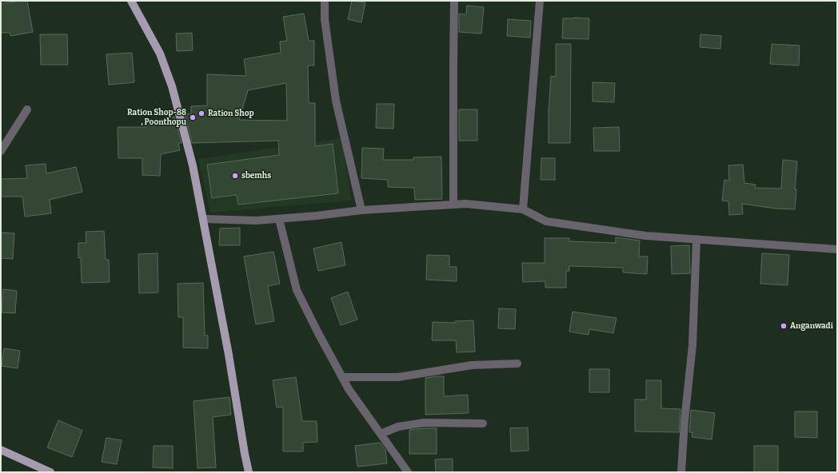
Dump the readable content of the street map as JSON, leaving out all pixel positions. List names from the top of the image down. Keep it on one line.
{"places":["Ration Shop","Ration Shop-88 , Poonthopu","sbemhs","Anganwadi"]}
